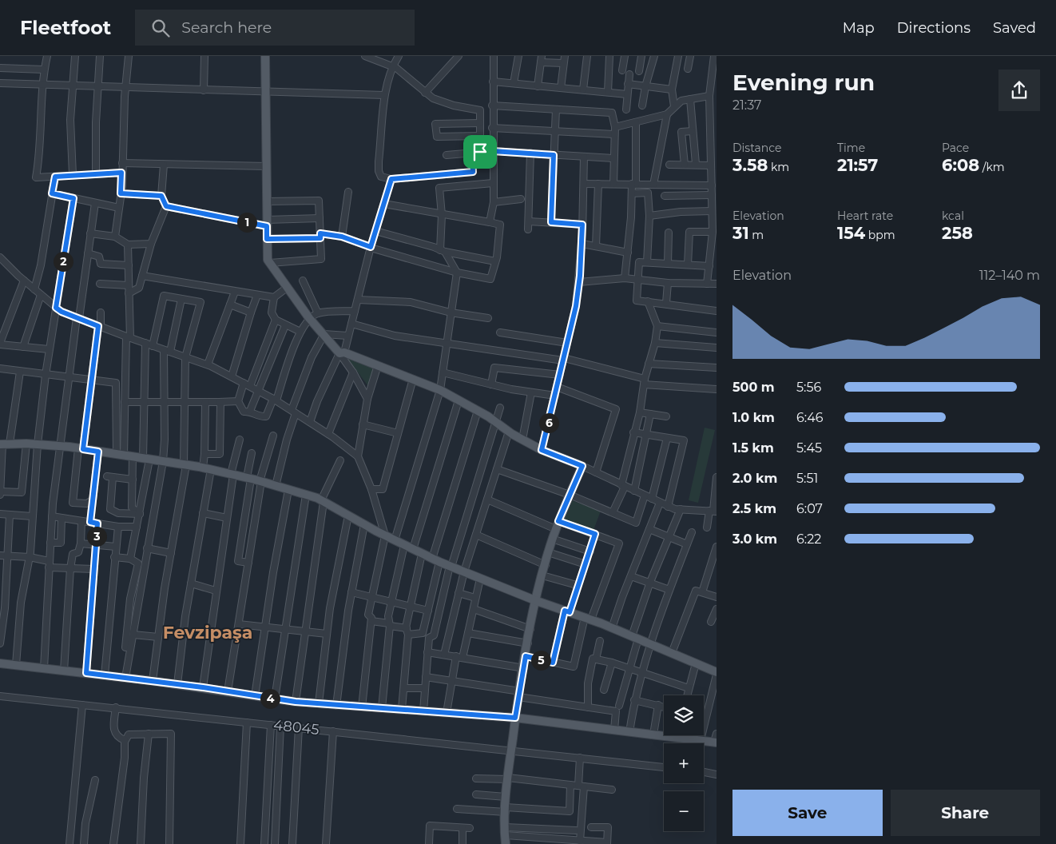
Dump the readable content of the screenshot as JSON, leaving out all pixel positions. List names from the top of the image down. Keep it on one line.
{"streets":{"street":["48045"]},"districts":["Fevzipaşa"],"page":{"header":"Fleetfoot","search":"Search here","nav":["Map","Directions","Saved"],"heading":["Evening run","21:37"],"stats":[["Distance","3.58 km"],["Time","21:57"],["Pace","6:08 /km"],["Elevation","31 m"],["Heart rate","154 bpm"],["kcal","258"]],"pins":["1","2","6","3","5","4"],"chart":["Elevation","112–140 m"],"list":[{"name":"500 m","note":"5:56"},{"name":"1.0 km","note":"6:46"},{"name":"1.5 km","note":"5:45"},{"name":"2.0 km","note":"5:51"},{"name":"2.5 km","note":"6:07"},{"name":"3.0 km","note":"6:22"}],"map_buttons":["+","−"],"buttons":["Save","Share"]}}
